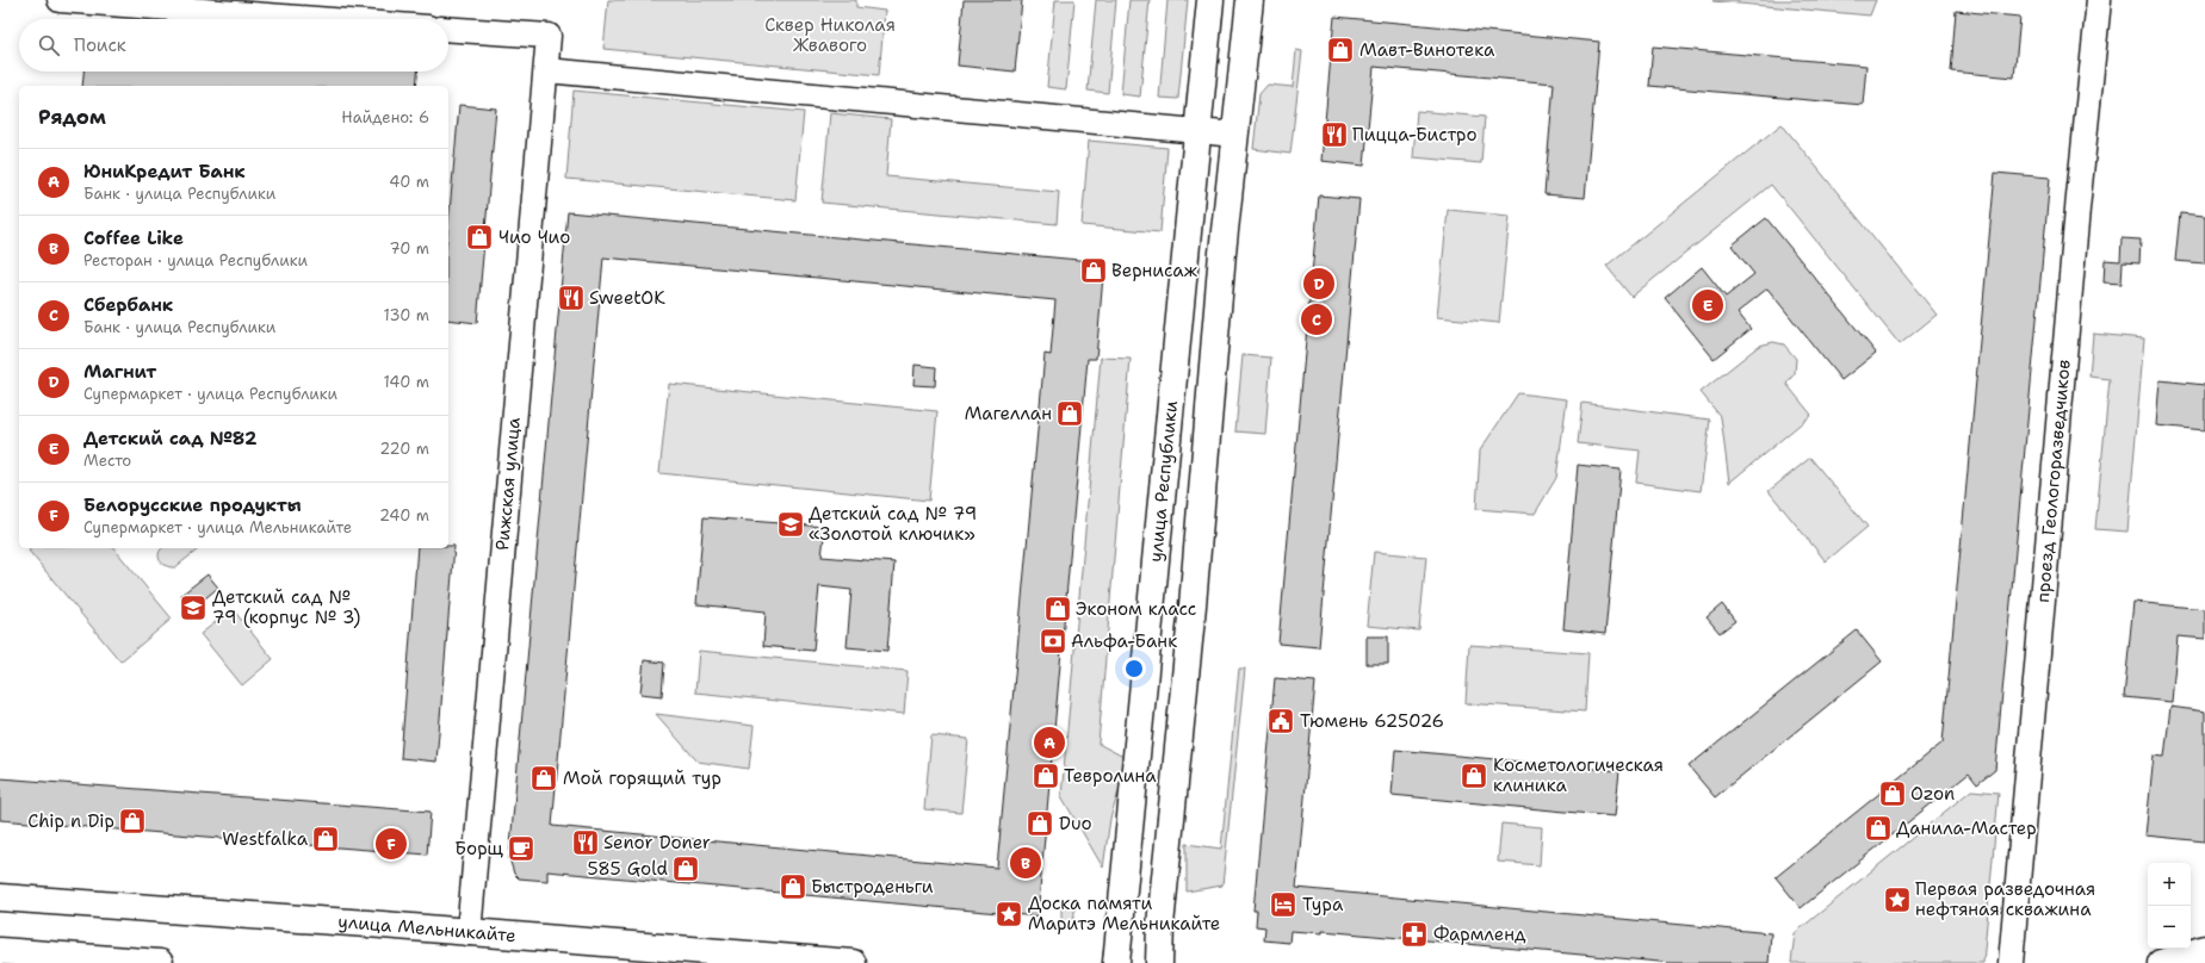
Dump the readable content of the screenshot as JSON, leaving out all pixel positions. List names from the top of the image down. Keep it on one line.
{"streets":{"main road":["улица Республики","улица Мельникайте"],"street":["проезд Геологоразведчиков","Рижская улица"]},"crossings":[["Рижская улица","улица Мельникайте"]],"parks":["Сквер Николая Жвавого"],"places":{"shop":["Мавт-Винотека","Чио Чио","Вернисаж","Магеллан","Эконом класс","Тевролина","Косметологическая клиника","Мой горящий тур","Ozon","Chip n Dip","Duo","Данила-Мастер","Westfalka","585 Gold","Быстроденьги"],"restaurant":["Пицца-Бистро","SweetOK","Senor Doner"],"school or university":["Детский сад № 79 «Золотой ключик»","Детский сад № 79 (корпус № 3)"],"bank":["Альфа-Банк"],"public building":["Тюмень 625026"],"cafe":["Борщ"],"place":["Первая разведочная нефтяная скважина","Доска памяти Маритэ Мельникайте"],"hotel":["Тура"],"pharmacy":["Фармленд"]},"page":{"search":"Поиск","heading":["Рядом","Найдено: 6"],"list":[{"mark":"A","name":"ЮниКредит Банк","note":"Банк · улица Республики","value":"40 m"},{"mark":"B","name":"Coffee Like","note":"Ресторан · улица Республики","value":"70 m"},{"mark":"C","name":"Сбербанк","note":"Банк · улица Республики","value":"130 m"},{"mark":"D","name":"Магнит","note":"Супермаркет · улица Республики","value":"140 m"},{"mark":"E","name":"Детский сад №82","note":"Место","value":"220 m"},{"mark":"F","name":"Белорусские продукты","note":"Супермаркет · улица Мельникайте","value":"240 m"}],"pins":["D","E","C","A","F","B"],"map_buttons":["+","−"]}}
